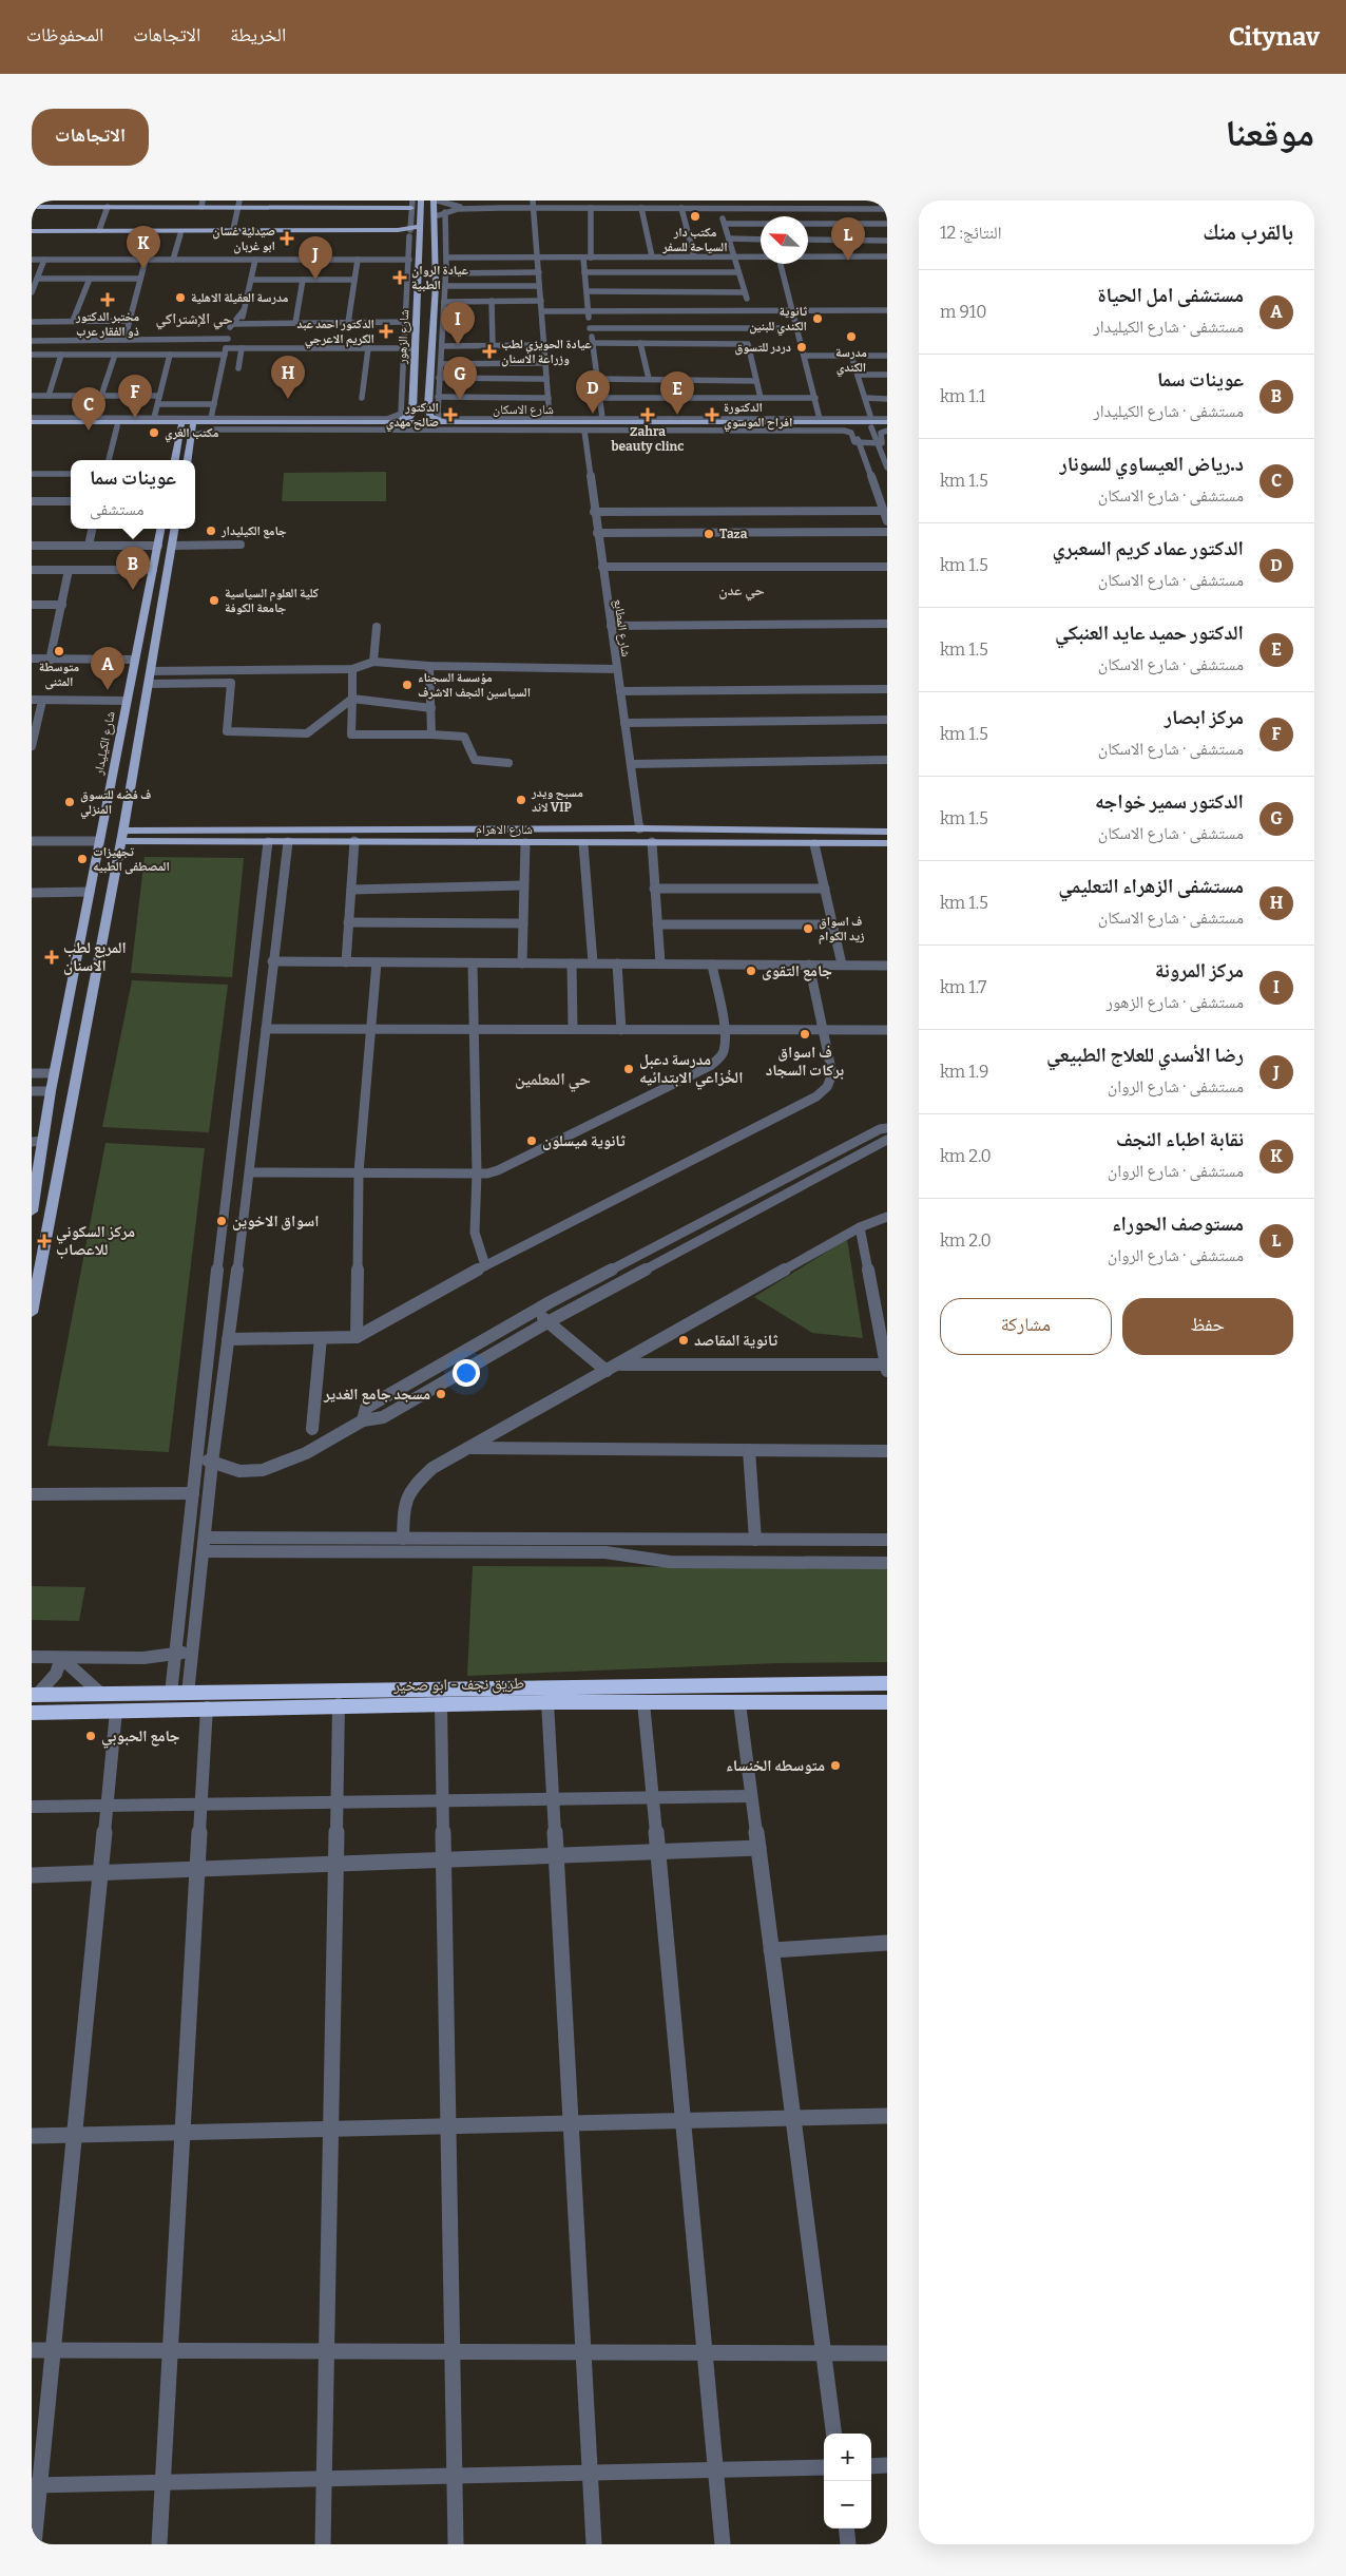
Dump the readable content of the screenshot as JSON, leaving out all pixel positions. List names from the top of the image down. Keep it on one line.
{"streets":{"highway":["طريق نجف - ابو صخير"],"main road":["شارع الزهور","شارع الاسكان","شارع الكيليدار","شارع الاهرام"],"street":["شارع المطابع"]},"crossings":[["شارع الزهور","شارع الاسكان"],["شارع المطابع","شارع الاهرام"]],"districts":["حي الإشتراكي","حي عدن","حي المعلمین"],"places":{"other":["مكتب دار السياحة للسفر","مدرسة العقيلة الاهلية","ثانوية الكندي للبنين","مدرسة الكندي","دردر للتسوق","مكتب الغري","جامع الكيليدار","Taza","كلية العلوم السياسية جامعة الكوفة","متوسطة المثنى","مؤسسة السجناء السياسين النجف الاشرف","مسبح ويدر لاند VIP","ف فضه للتسوق المنزلي","تجهيزات المصطفى الطبيه","ف اسواق زيد الكوام","جامع التقوى","ف اسواق بركات السجاد","مدرسة دعبل الخُزاعي الابتدائيه","ثانوية ميسلون","اسواق الاخوين","ثانوية المقاصد","مسجد جامع الغدير","جامع الحبوبي","متوسطه الخنساء"],"health":["صيدلية غسان ابو غربان","عيادة الروان الطبية","مختبر الدكتور ذو الفقار عرب","الدكتور احمد عبد الكريم الاعرجي","عيادة الحويزي لطب وزراعة الاسنان","الدكتور صالح مهدي","Zahra beauty clinc","الدكتورة افراح الموسوي","المربع لطب الاسنان","مركز السكوني للاعصاب"]},"north":"top left","page":{"header":"Citynav","nav":["الخريطة","الاتجاهات","المحفوظات"],"title":"موقعنا","buttons":["الاتجاهات",["حفظ","مشاركة"]],"heading":["بالقرب منك","النتائج: 12"],"pins":["L","K","J","I","H","G","D","E","F","C","B","A"],"list":[{"mark":"A","name":"مستشفى امل الحياة","note":"مستشفى · شارع الكيليدار","value":"910 m"},{"mark":"B","name":"عوينات سما","note":"مستشفى · شارع الكيليدار","value":"1.1 km"},{"mark":"C","name":"د.رياض العيساوي للسونار","note":"مستشفى · شارع الاسكان","value":"1.5 km"},{"mark":"D","name":"الدكتور عماد كريم السعبري","note":"مستشفى · شارع الاسكان","value":"1.5 km"},{"mark":"E","name":"الدكتور حميد عايد العنبكي","note":"مستشفى · شارع الاسكان","value":"1.5 km"},{"mark":"F","name":"مركز ابصار","note":"مستشفى · شارع الاسكان","value":"1.5 km"},{"mark":"G","name":"الدكتور سمير خواجه","note":"مستشفى · شارع الاسكان","value":"1.5 km"},{"mark":"H","name":"مستشفى الزهراء التعليمي","note":"مستشفى · شارع الاسكان","value":"1.5 km"},{"mark":"I","name":"مركز المرونة","note":"مستشفى · شارع الزهور","value":"1.7 km"},{"mark":"J","name":"رضا الأسدي للعلاج الطبيعي","note":"مستشفى · شارع الروان","value":"1.9 km"},{"mark":"K","name":"نقابة اطباء النجف","note":"مستشفى · شارع الروان","value":"2.0 km"},{"mark":"L","name":"مستوصف الحوراء","note":"مستشفى · شارع الروان","value":"2.0 km"}],"popup":["عوينات سما","مستشفى"],"map_buttons":["+","−"]}}
